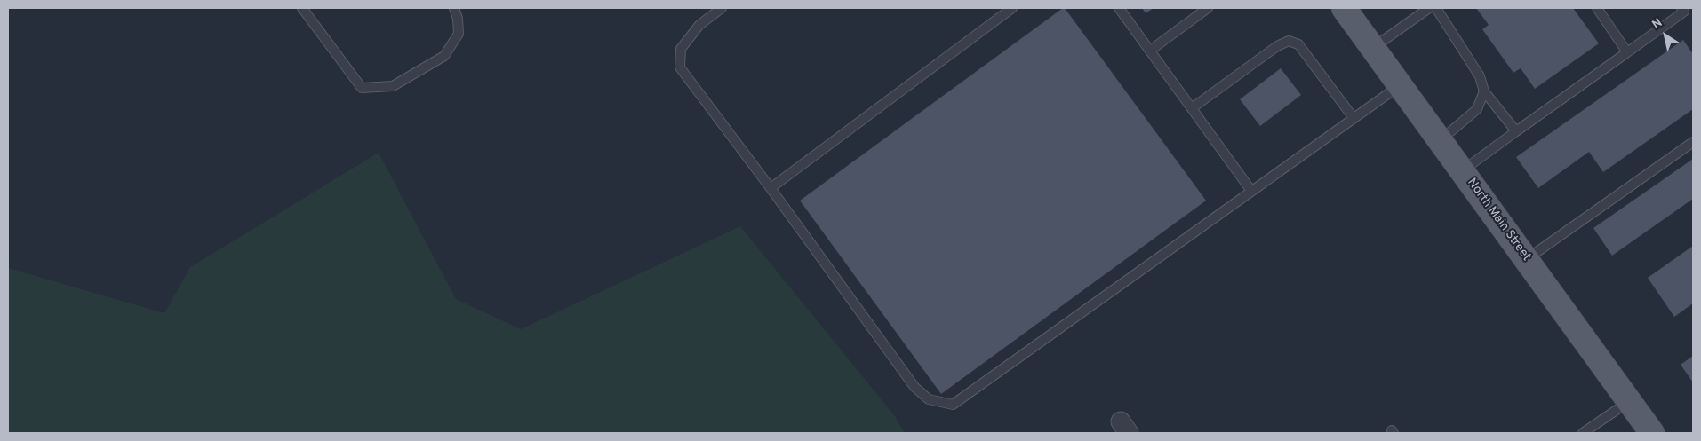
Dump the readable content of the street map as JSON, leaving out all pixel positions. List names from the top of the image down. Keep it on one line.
{"streets":{"main road":["North Main Street"]},"north":"top left"}
